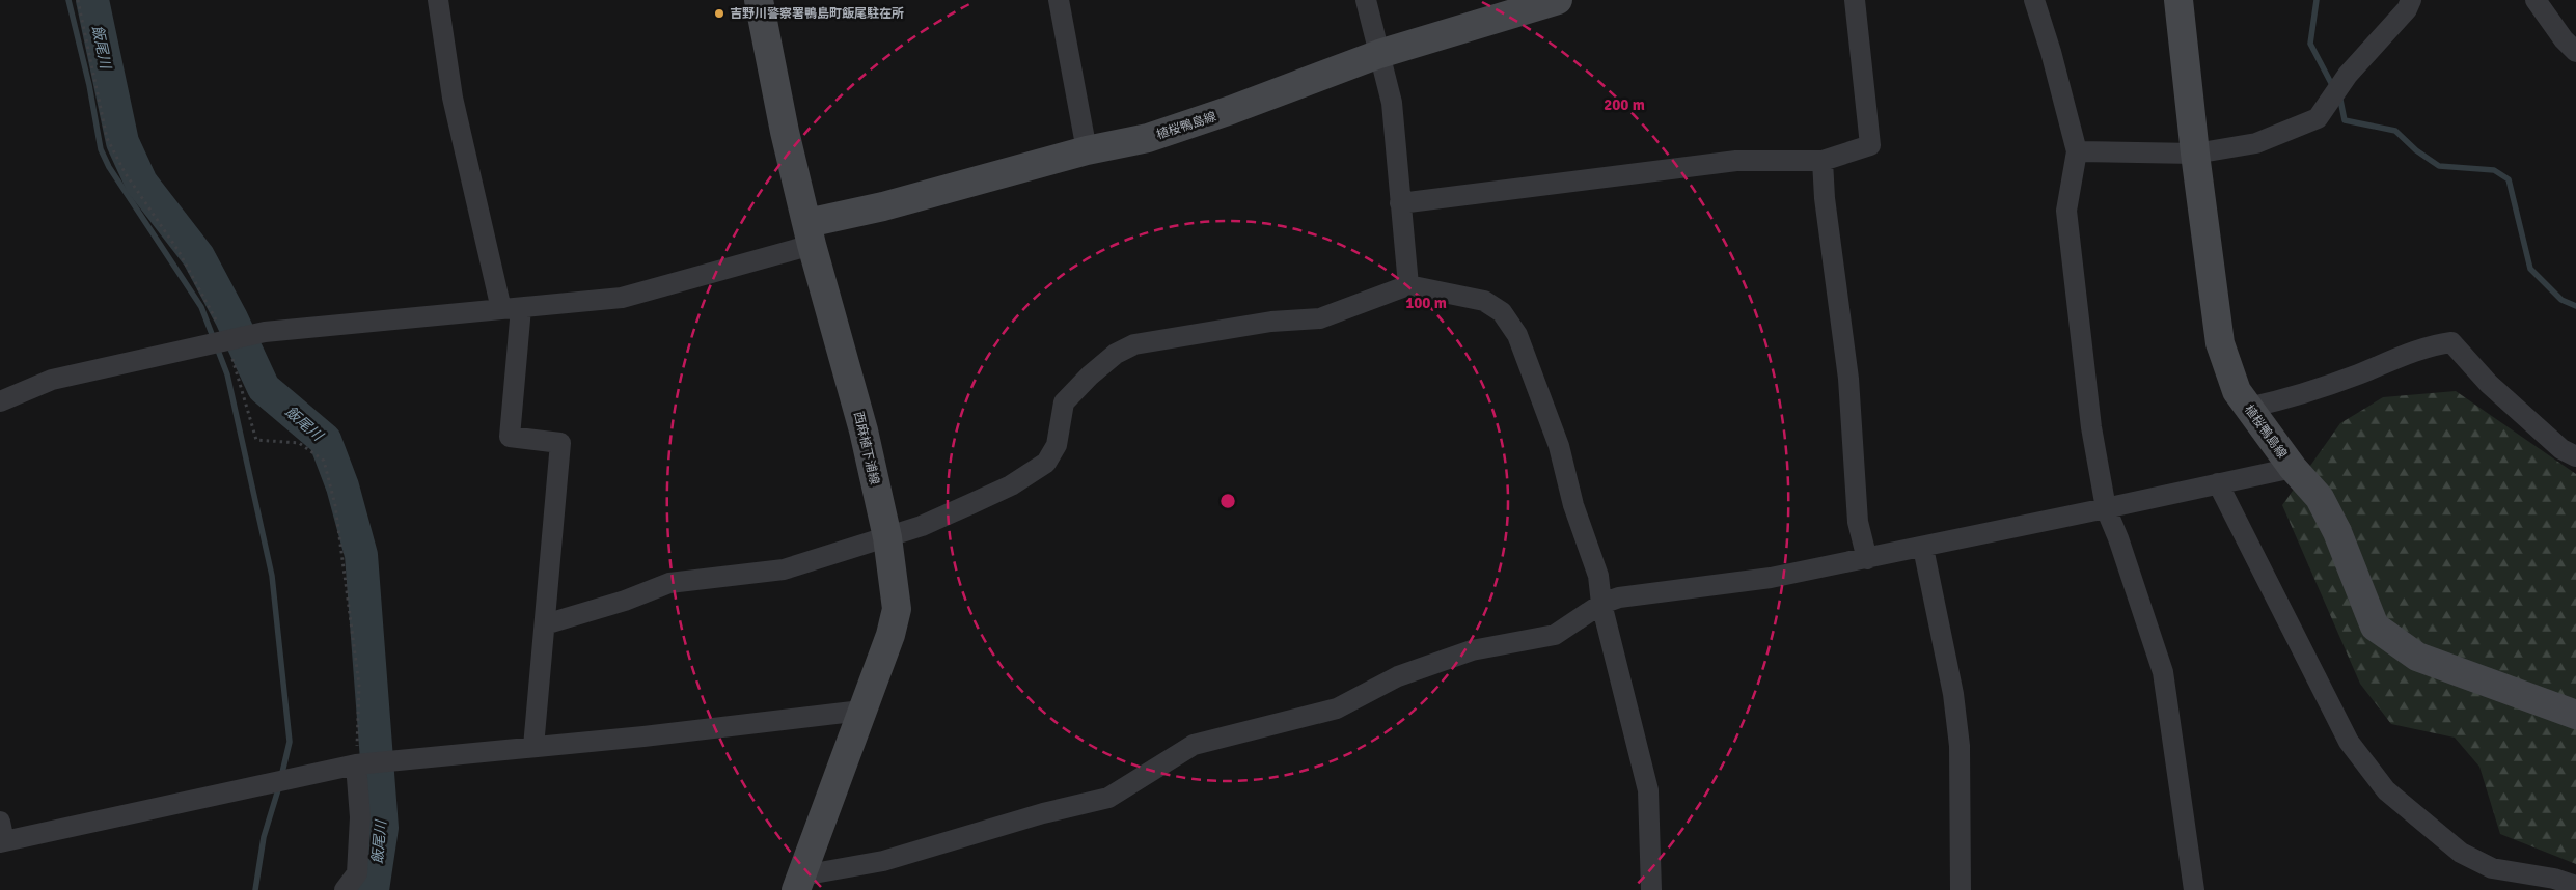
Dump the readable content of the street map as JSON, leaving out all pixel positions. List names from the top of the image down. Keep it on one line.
{"streets":{"main road":["植桜鴨島線","西麻植下浦線"]},"crossings":[["植桜鴨島線","西麻植下浦線"]],"water":["飯尾川"],"places":["吉野川警察署鴨島町飯尾駐在所"],"rings":["200 m","100 m"]}
